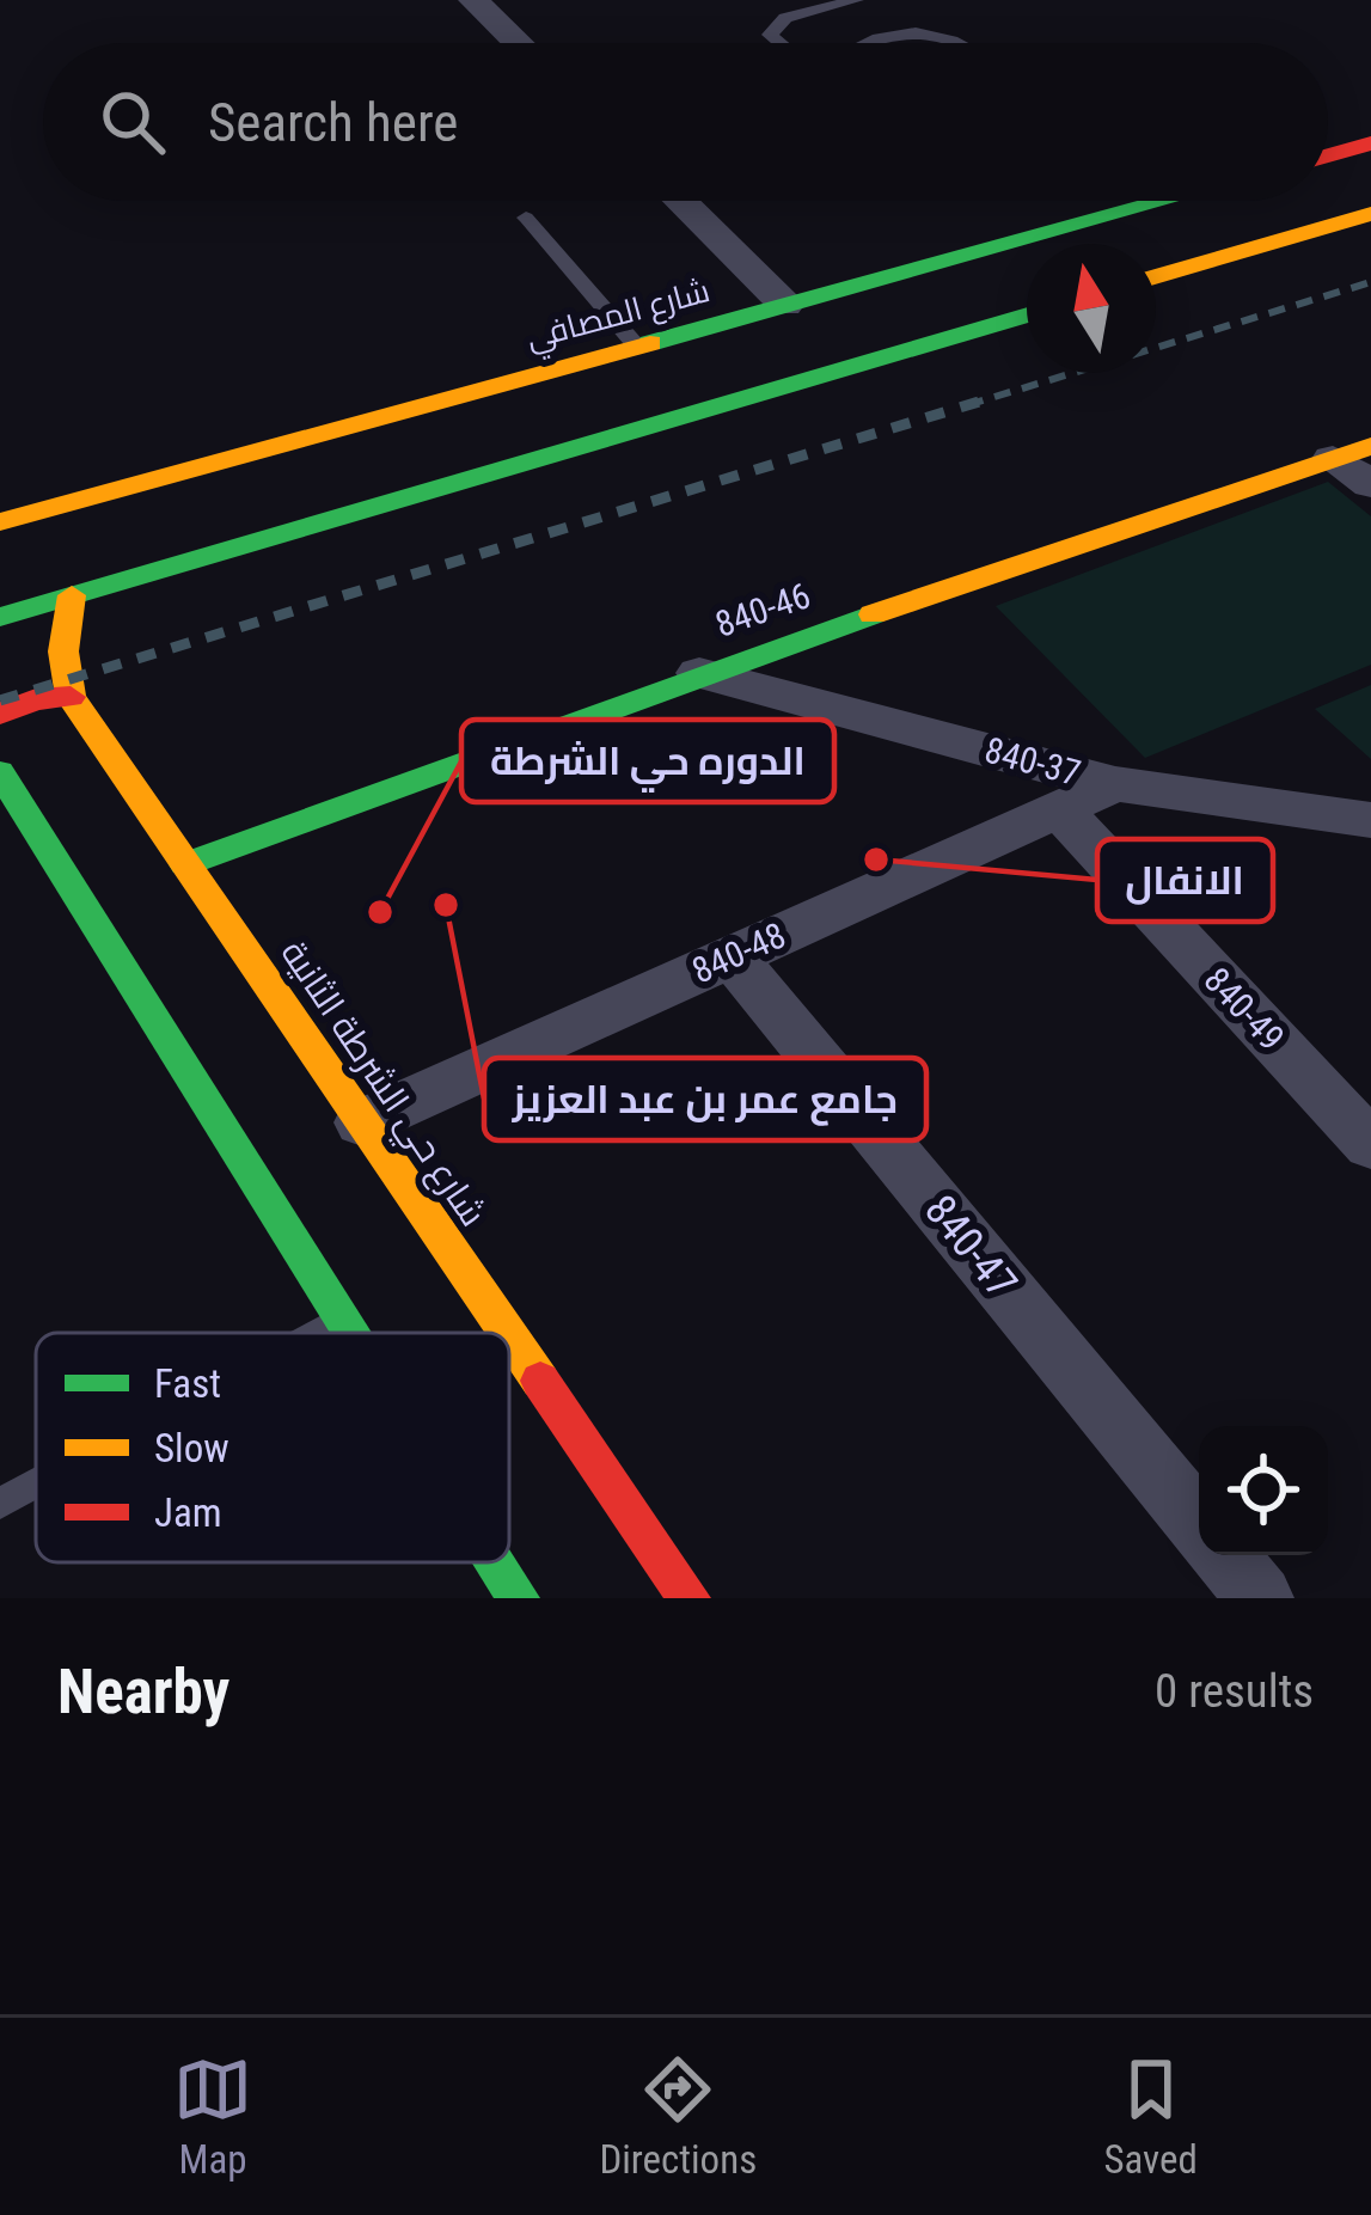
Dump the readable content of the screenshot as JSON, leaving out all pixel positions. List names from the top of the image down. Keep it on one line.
{"streets":{"main road":["شارع المصافي","840-46","شارع حي الشرطة الثانية"],"street":["840-37","840-48","840-49","840-47"]},"crossings":[["840-46","840-37"],["840-46","شارع حي الشرطة الثانية"],["840-37","840-48"],["840-48","840-49"],["840-48","شارع حي الشرطة الثانية"],["840-48","840-47"]],"places":["الانفال","جامع عمر بن عبد العزيز","الدوره حي الشرطة"],"legend":["Fast","Slow","Jam"],"north":"top","page":{"search":"Search here","heading":["Nearby","0 results"],"nav":["Map","Directions","Saved"]}}
